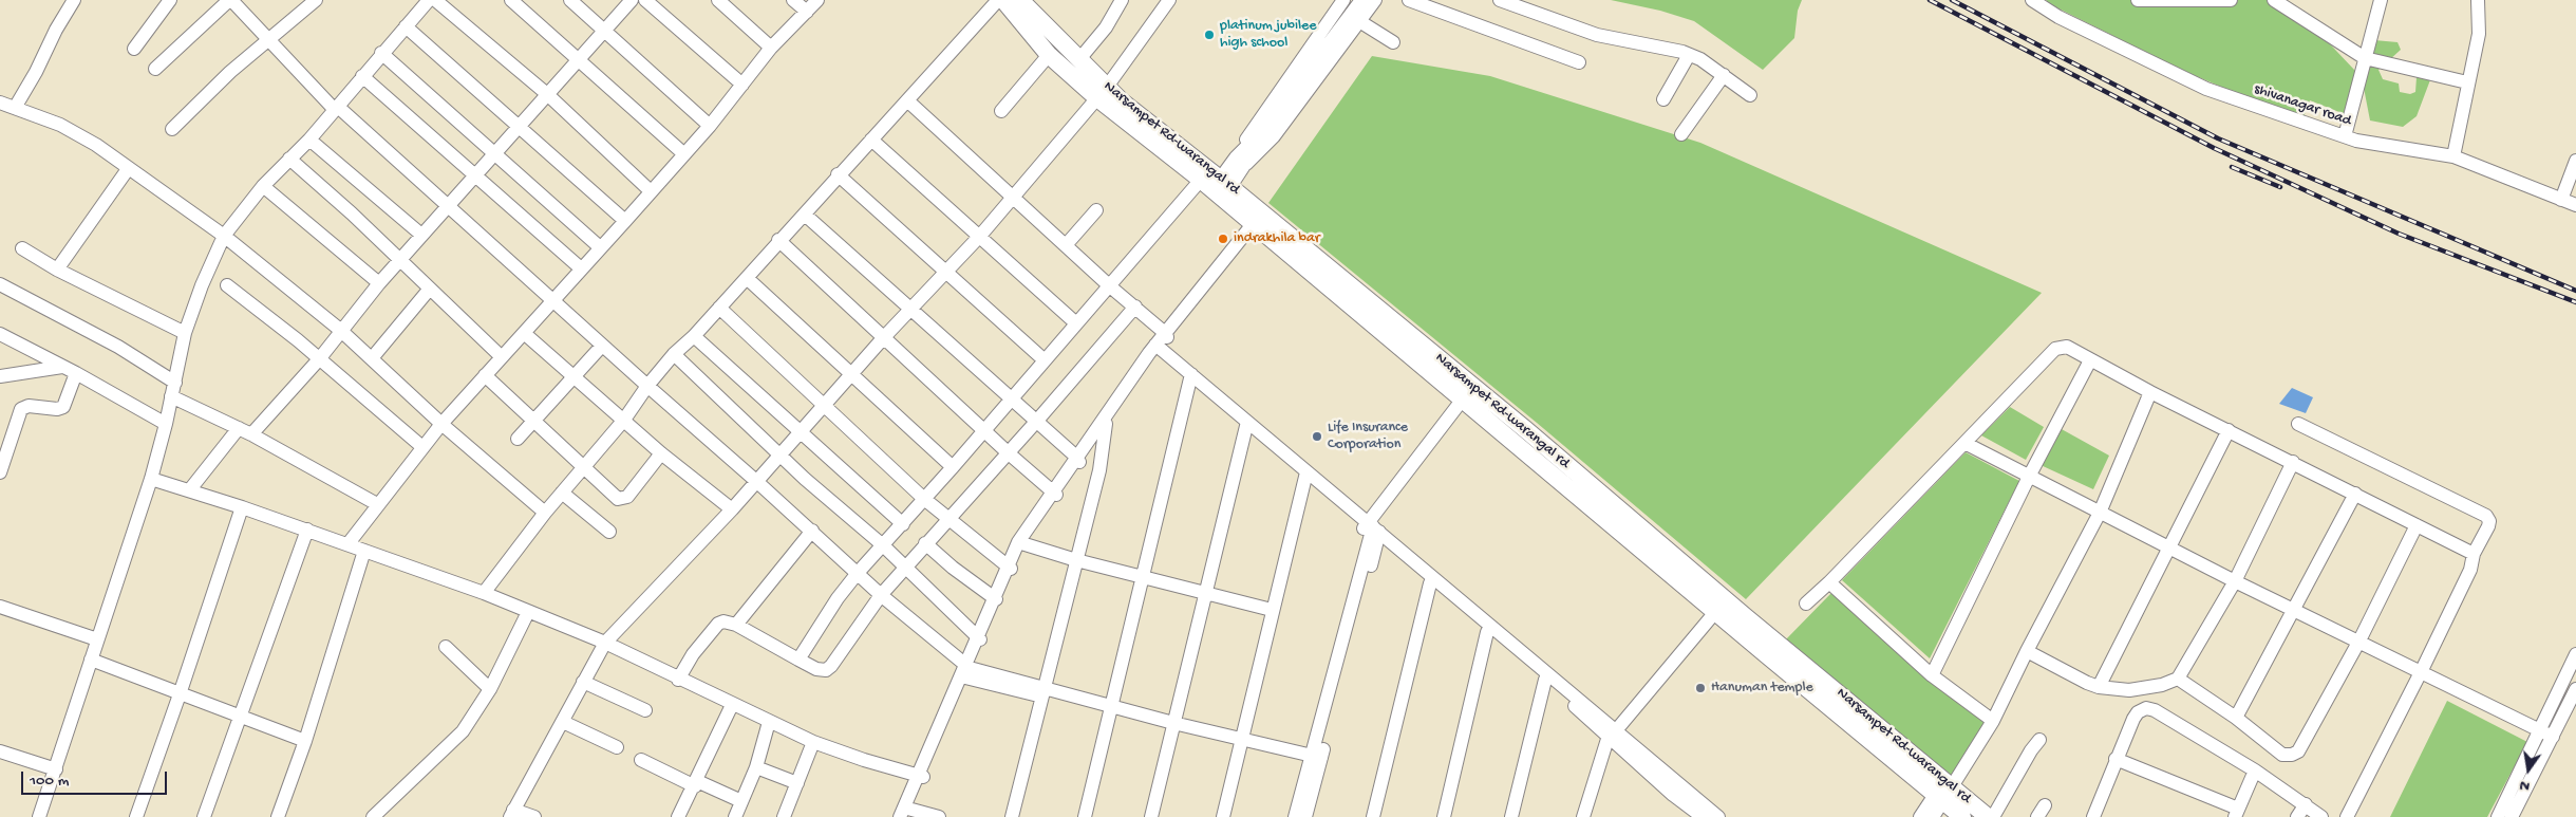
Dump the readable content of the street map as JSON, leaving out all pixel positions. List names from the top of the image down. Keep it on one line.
{"streets":{"main road":["Narsampet Rd-warangal rd"],"street":["shivanagar road"]},"places":["platinum jubilee high school","indrakhila bar","Life Insurance Corporation","Hanuman temple"],"scale_bar":"100 m","north":"bottom"}
